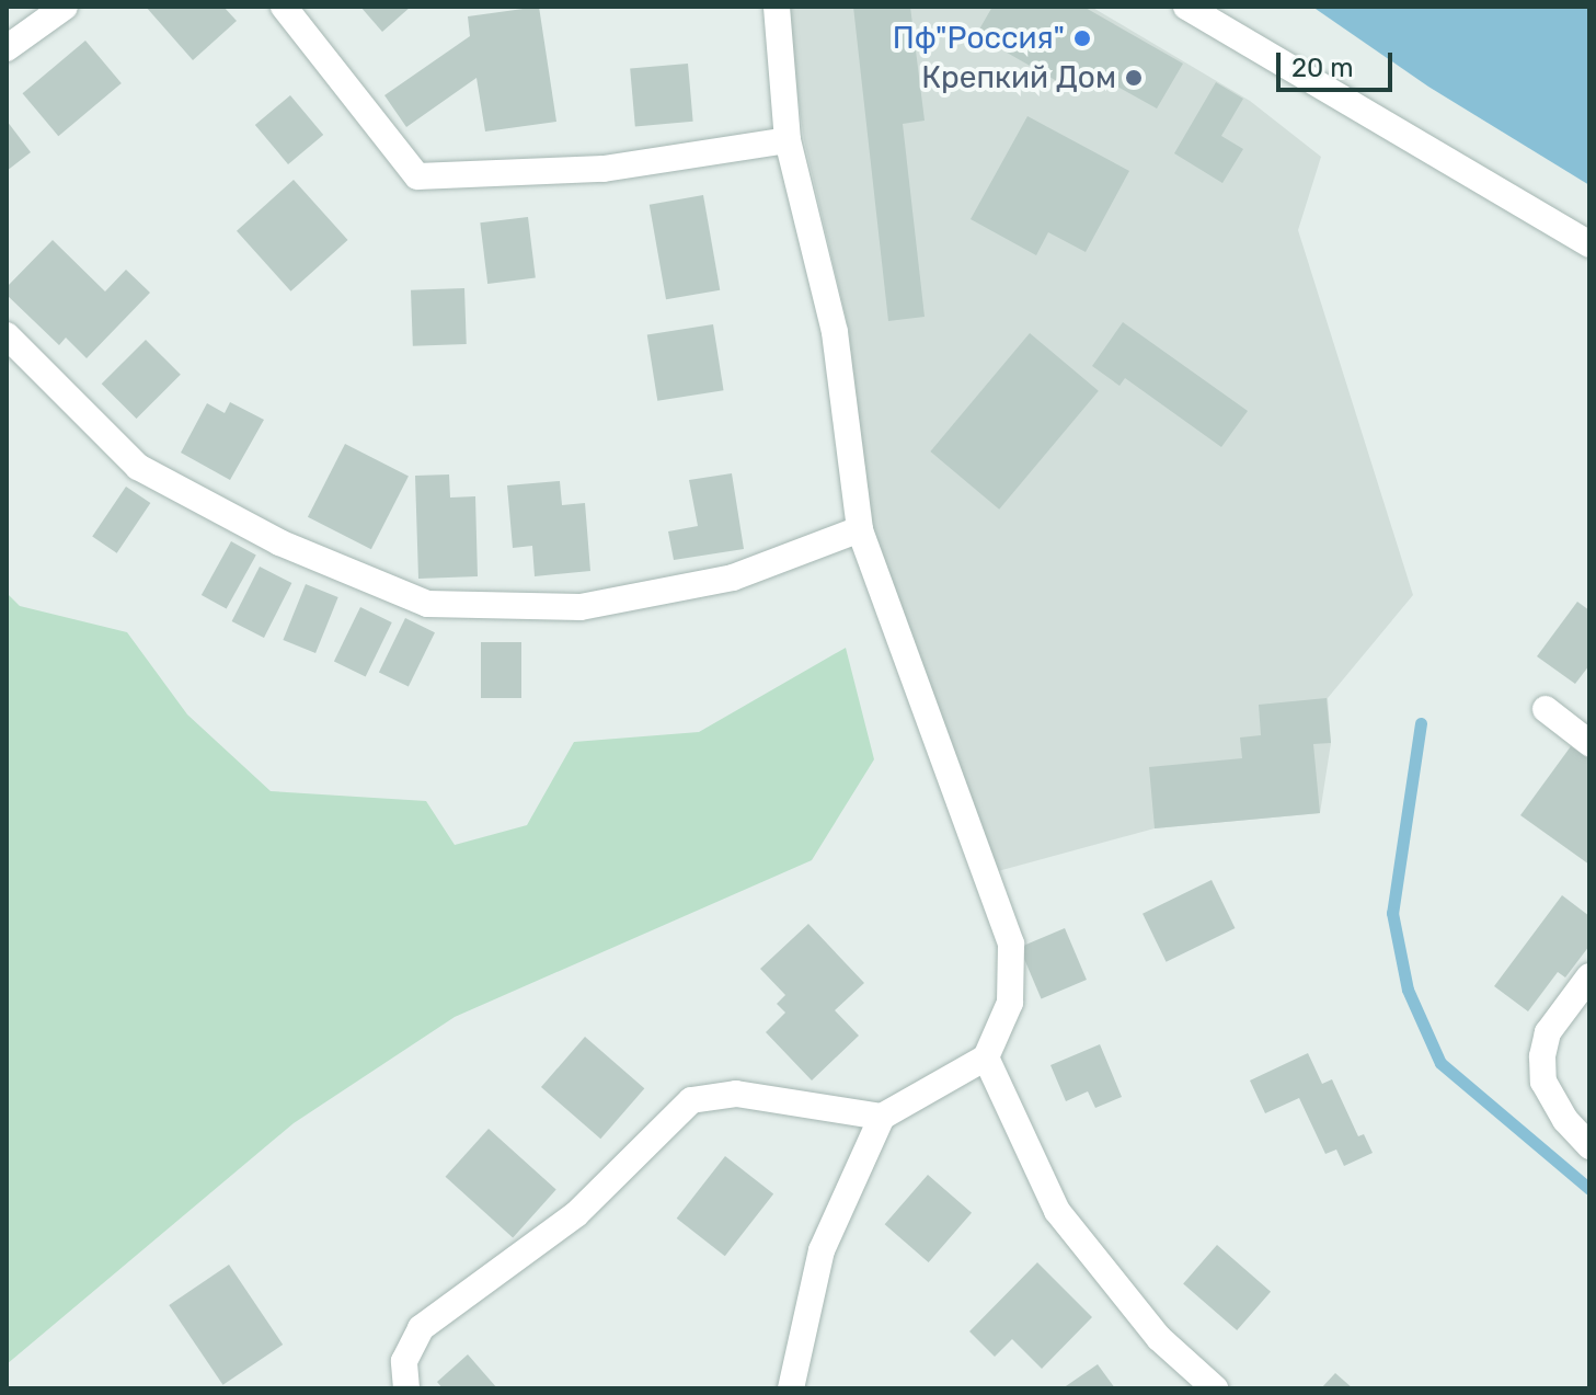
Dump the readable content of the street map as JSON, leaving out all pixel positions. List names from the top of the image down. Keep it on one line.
{"places":["Пф\"Россия\"","Крепкий Дом"],"scale_bar":"20 m"}
